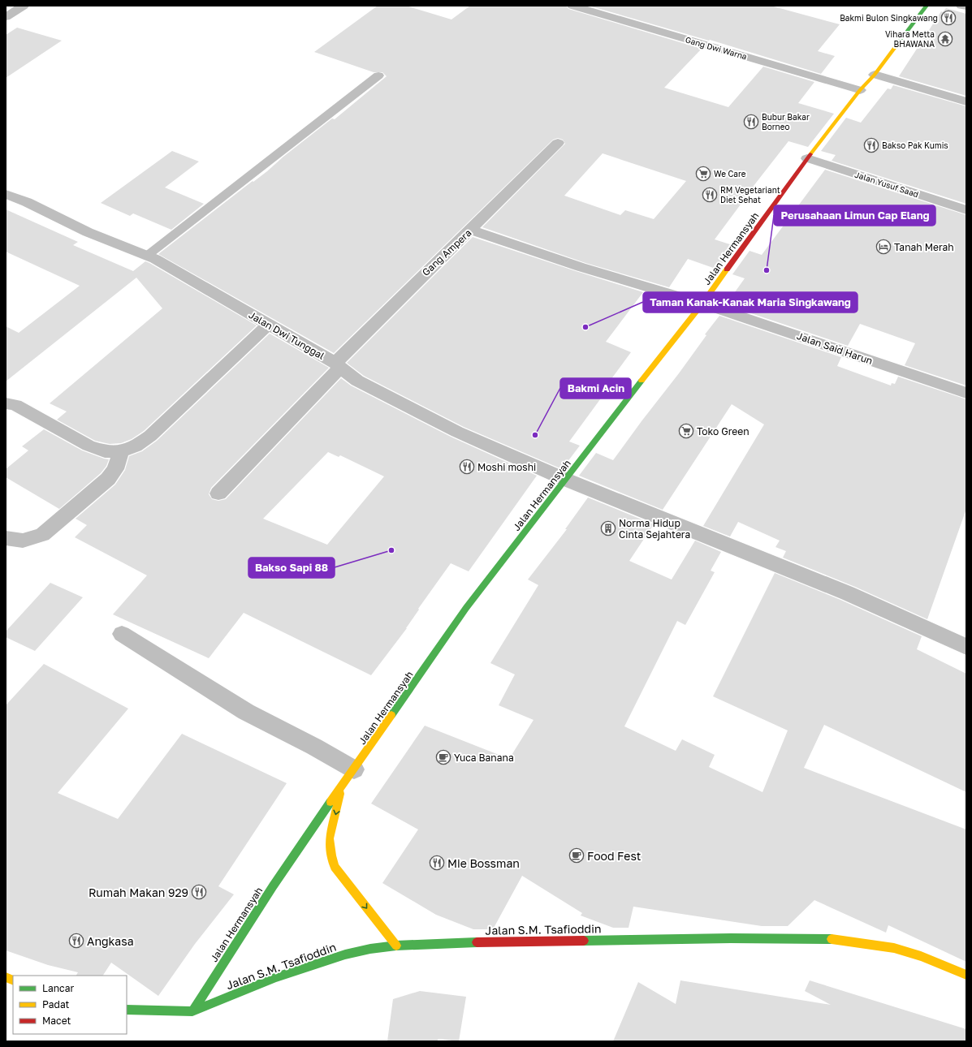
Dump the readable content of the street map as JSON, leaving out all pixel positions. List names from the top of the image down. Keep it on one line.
{"streets":{"street":["Gang Dwi Warna","Jalan Yusuf Saad","Jalan Hermansyah","Gang Ampera","Jalan Dwi Tunggal","Jalan Said Harun","Jalan S.M. Tsafioddin"]},"crossings":[["Gang Dwi Warna","Jalan Hermansyah"],["Jalan Yusuf Saad","Jalan Hermansyah"],["Jalan Hermansyah","Jalan Dwi Tunggal"],["Jalan Hermansyah","Jalan Said Harun"],["Jalan Hermansyah","Jalan S.M. Tsafioddin"],["Gang Ampera","Jalan Dwi Tunggal"],["Gang Ampera","Jalan Said Harun"]],"places":{"restaurant":["Bakmi Bulon Singkawang","Bubur Bakar Borneo","Bakso Pak Kumis","RM Vegetariant Diet Sehat","Moshi moshi","Mie Bossman","Rumah Makan 929","Angkasa"],"temple":["Vihara Metta BHAWANA"],"supermarket":["We Care","Toko Green"],"hotel":["Tanah Merah"],"other":["Perusahaan Limun Cap Elang","Taman Kanak-Kanak Maria Singkawang","Bakmi Acin","Bakso Sapi 88"],"building":["Norma Hidup Cinta Sejahtera"],"cafe":["Yuca Banana","Food Fest"]},"legend":["Lancar","Padat","Macet"]}
